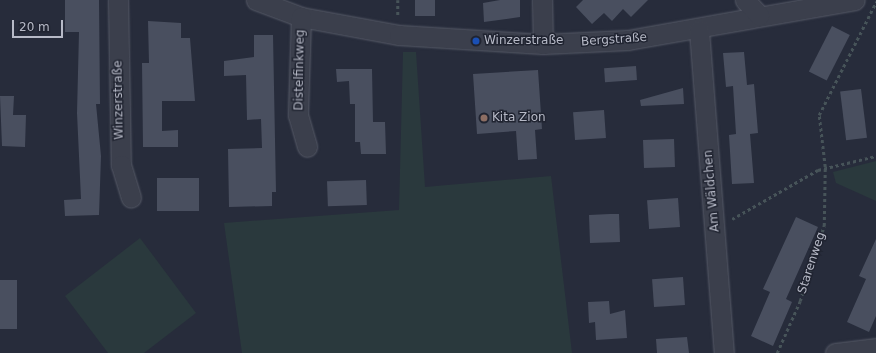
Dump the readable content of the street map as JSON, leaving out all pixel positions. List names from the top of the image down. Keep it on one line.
{"streets":{"street":["Bergstraße","Distelfinkweg","Winzerstraße","Am Wäldchen"],"path":["Starenweg"]},"crossings":[["Bergstraße","Distelfinkweg"],["Bergstraße","Am Wäldchen"]],"places":["Winzerstraße","Kita Zion"],"scale_bar":"20 m"}
